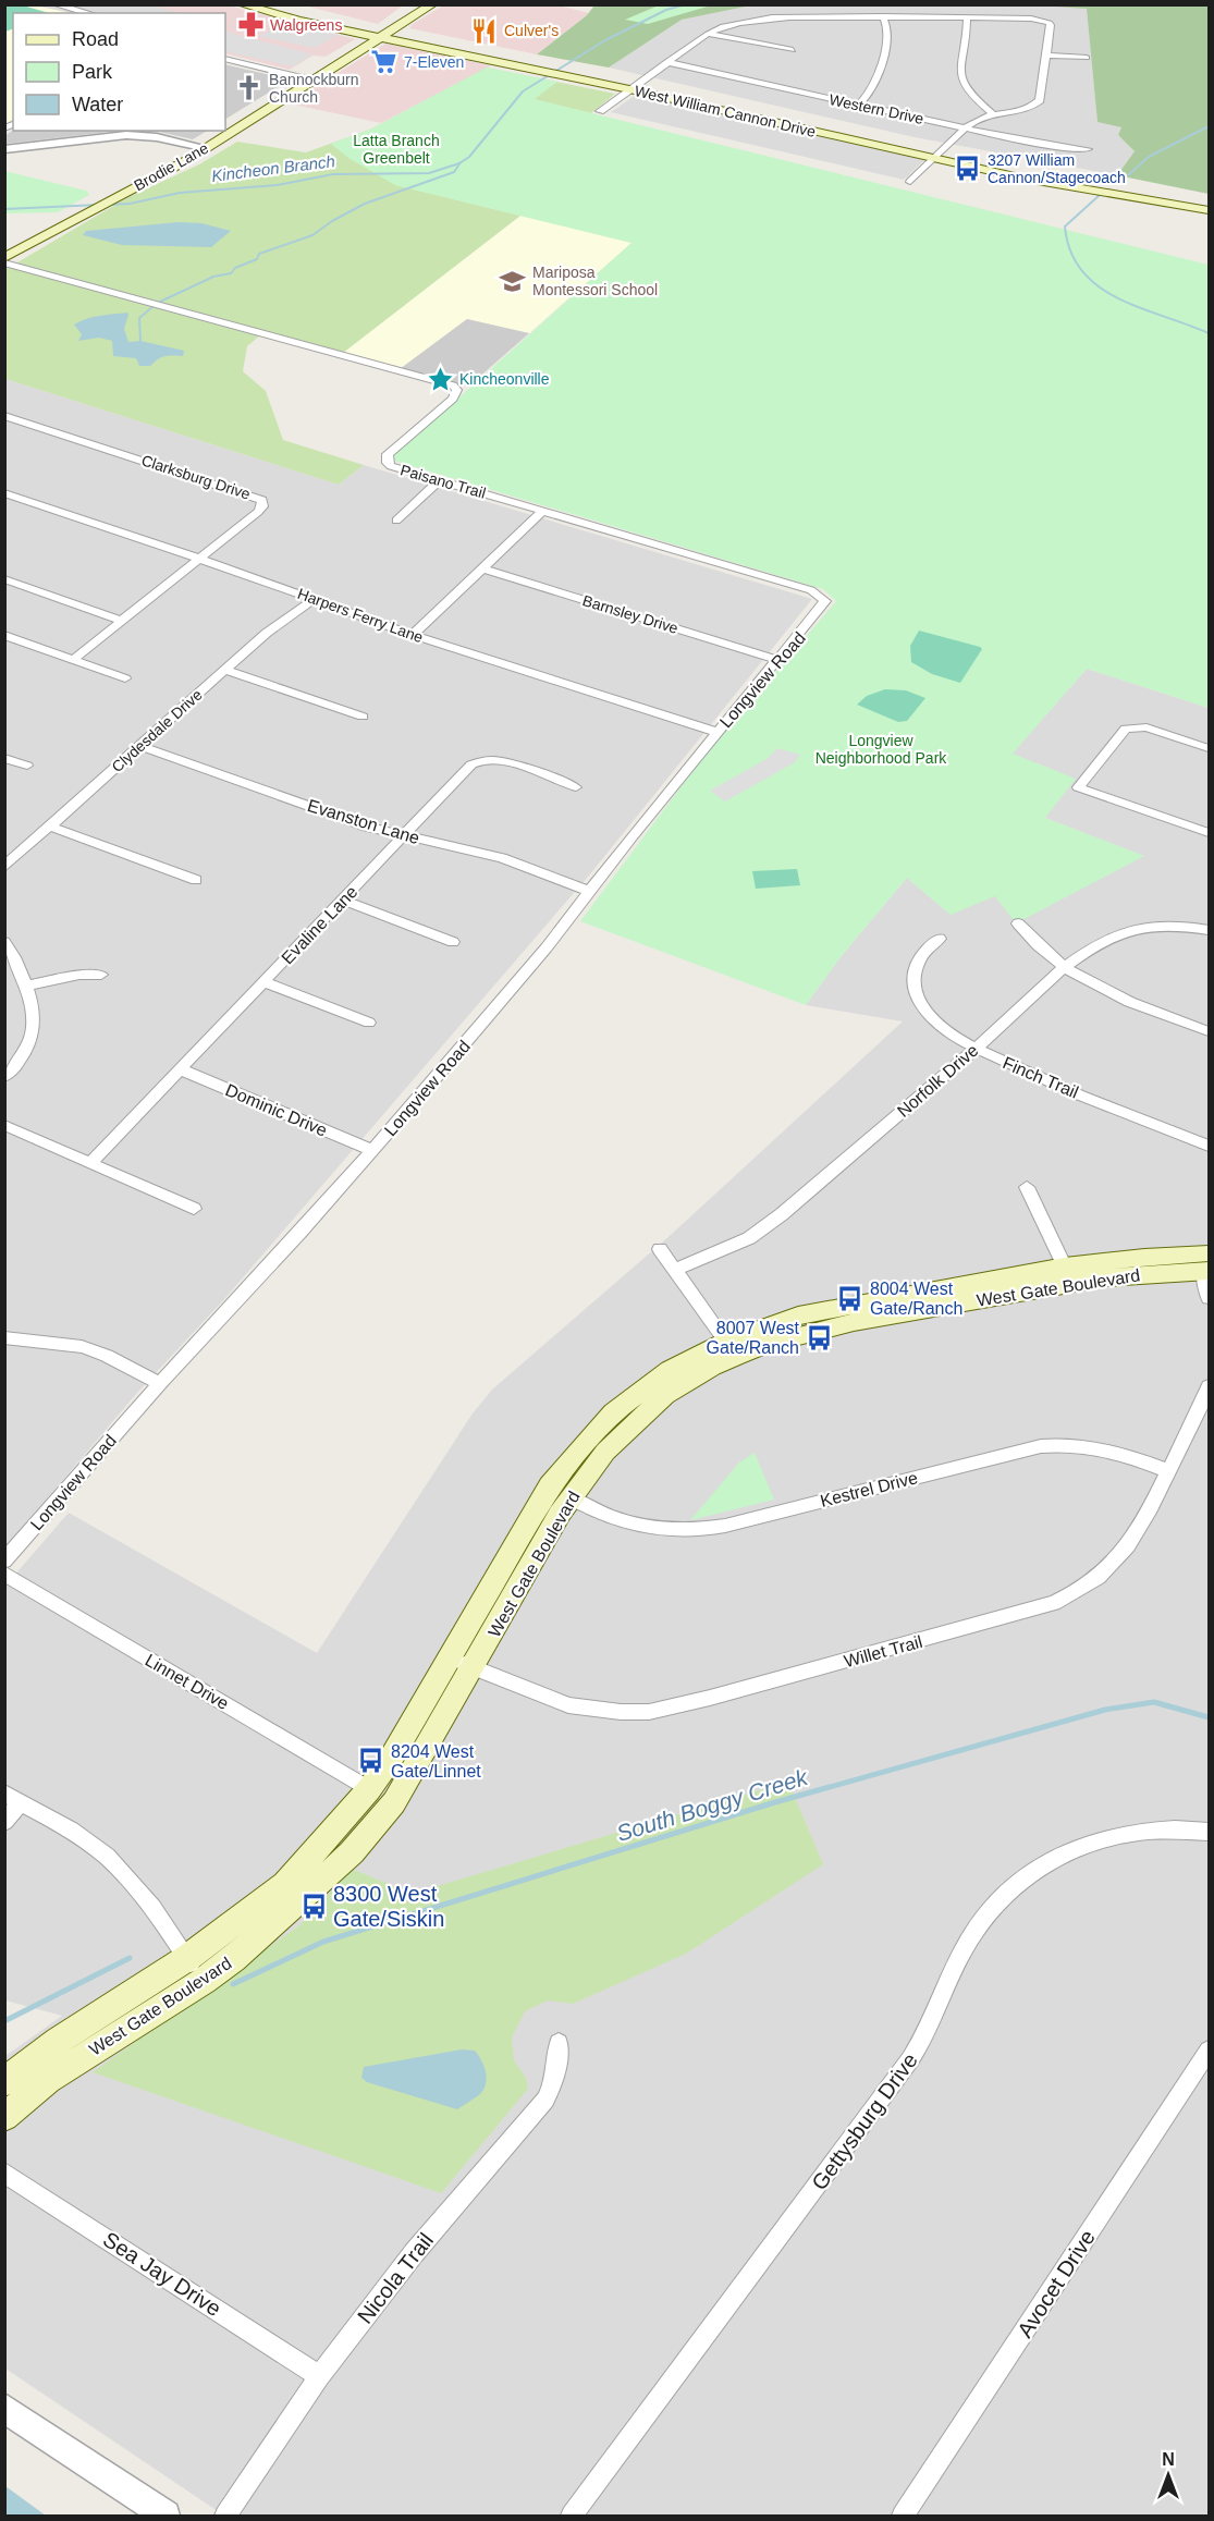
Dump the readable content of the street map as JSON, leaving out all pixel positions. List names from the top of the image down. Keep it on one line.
{"streets":{"main road":["West William Cannon Drive","Brodie Lane","West Gate Boulevard"],"street":["Western Drive","Clarksburg Drive","Paisano Trail","Barnsley Drive","Harpers Ferry Lane","Longview Road","Clydesdale Drive","Evanston Lane","Evaline Lane","Finch Trail","Norfolk Drive","Dominic Drive","Kestrel Drive","Willet Trail","Linnet Drive","Gettysburg Drive","Sea Jay Drive","Nicola Trail","Avocet Drive"]},"crossings":[["West William Cannon Drive","Brodie Lane"],["Brodie Lane","Paisano Trail"],["Clarksburg Drive","Harpers Ferry Lane"],["Paisano Trail","Longview Road"],["Barnsley Drive","Longview Road"],["Harpers Ferry Lane","Longview Road"],["Harpers Ferry Lane","Clydesdale Drive"],["Longview Road","Evanston Lane"],["Longview Road","Dominic Drive"],["Clydesdale Drive","Evanston Lane"],["Evanston Lane","Evaline Lane"],["Evaline Lane","Dominic Drive"],["Finch Trail","Norfolk Drive"],["West Gate Boulevard","Kestrel Drive"],["West Gate Boulevard","Willet Trail"],["West Gate Boulevard","Linnet Drive"],["Kestrel Drive","Willet Trail"],["Sea Jay Drive","Nicola Trail"]],"water":["Kincheon Branch","South Boggy Creek"],"parks":["Latta Branch Greenbelt","Longview Neighborhood Park"],"places":{"pharmacy":["Walgreens"],"restaurant":["Culver's"],"supermarket":["7-Eleven"],"church":["Bannockburn Church"],"bus stop":["3207 William Cannon/Stagecoach","8004 West Gate/Ranch","8007 West Gate/Ranch","8204 West Gate/Linnet","8300 West Gate/Siskin"],"school or university":["Mariposa Montessori School"],"place":["Kincheonville"]},"legend":["Road","Park","Water"],"north":"top"}
